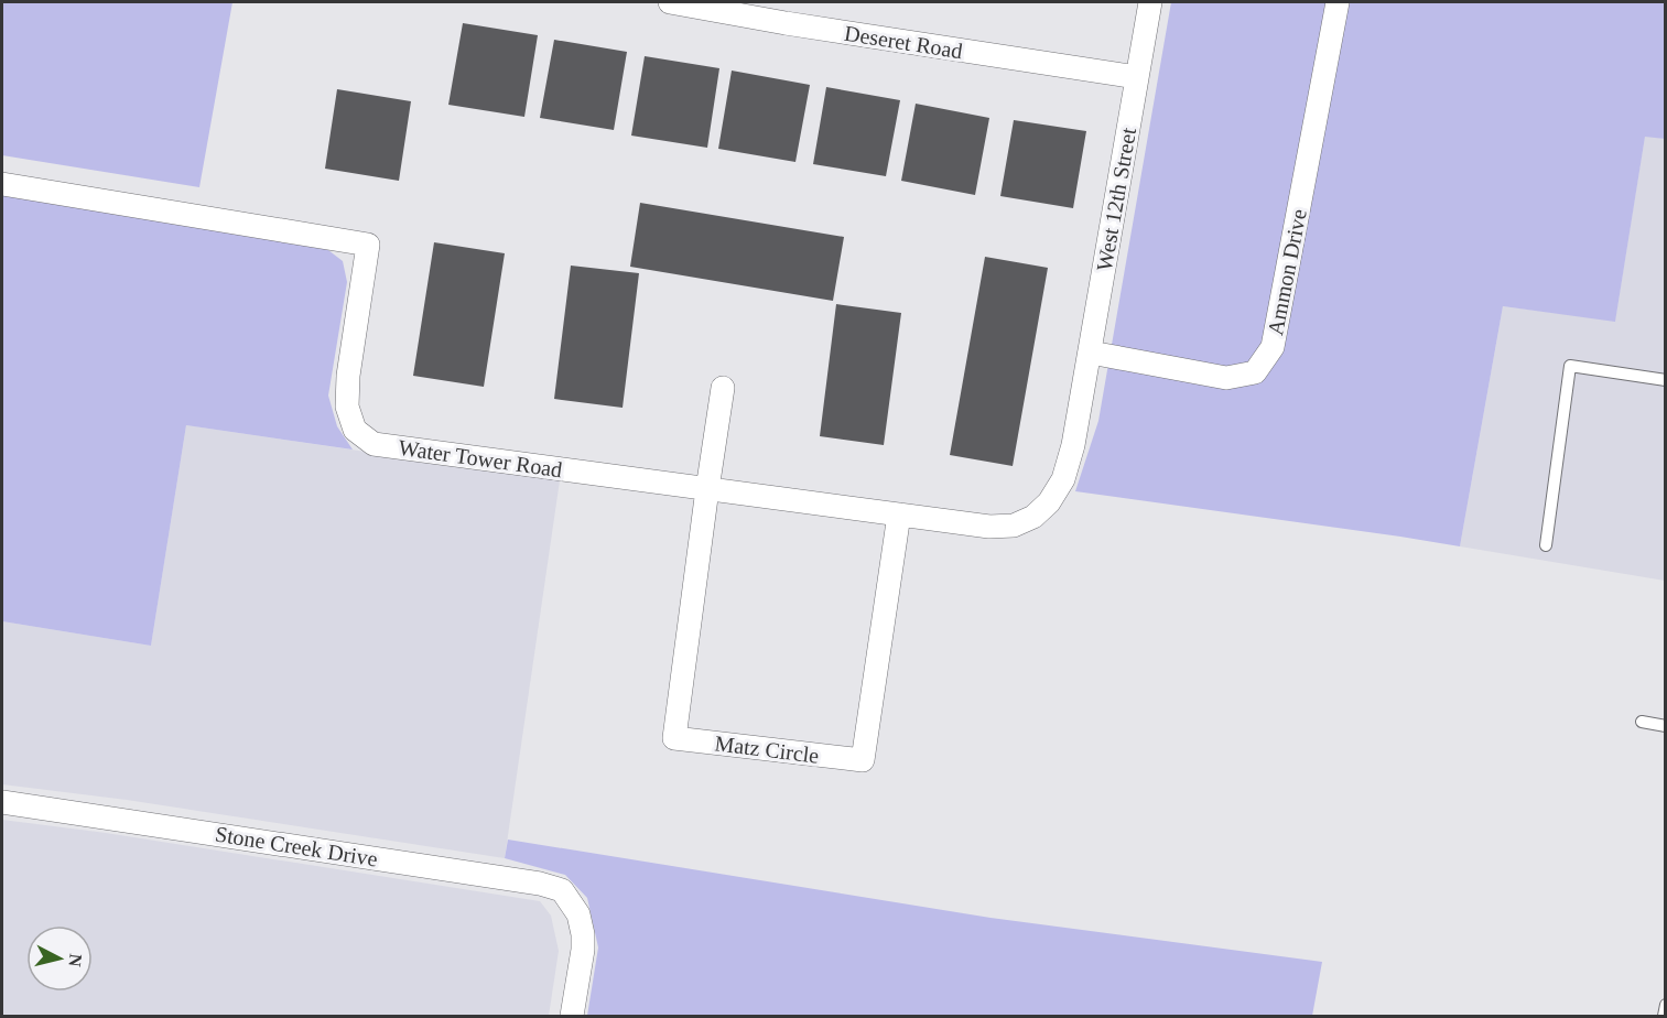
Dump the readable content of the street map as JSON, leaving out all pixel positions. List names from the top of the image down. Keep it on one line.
{"streets":{"street":["Deseret Road","West 12th Street","Ammon Drive","Water Tower Road","Matz Circle","Stone Creek Drive"]},"crossings":[["Deseret Road","West 12th Street"],["West 12th Street","Ammon Drive"],["West 12th Street","Water Tower Road"],["Water Tower Road","Matz Circle"]],"north":"right"}
